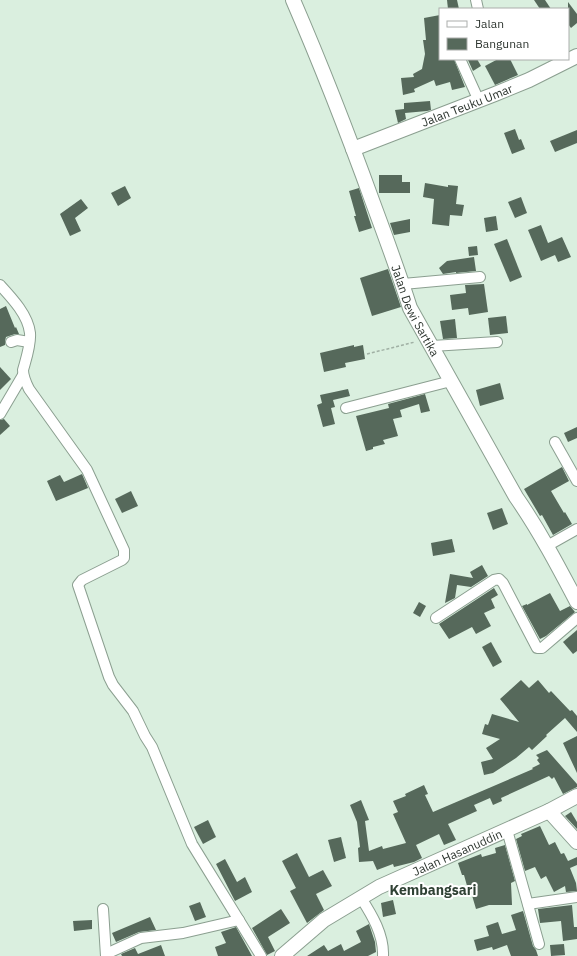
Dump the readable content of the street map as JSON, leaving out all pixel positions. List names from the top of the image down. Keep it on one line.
{"streets":{"street":["Jalan Teuku Umar","Jalan Dewi Sartika","Jalan Hasanuddin"]},"crossings":[["Jalan Teuku Umar","Jalan Dewi Sartika"]],"districts":["Kembangsari"],"legend":["Jalan","Bangunan"]}
